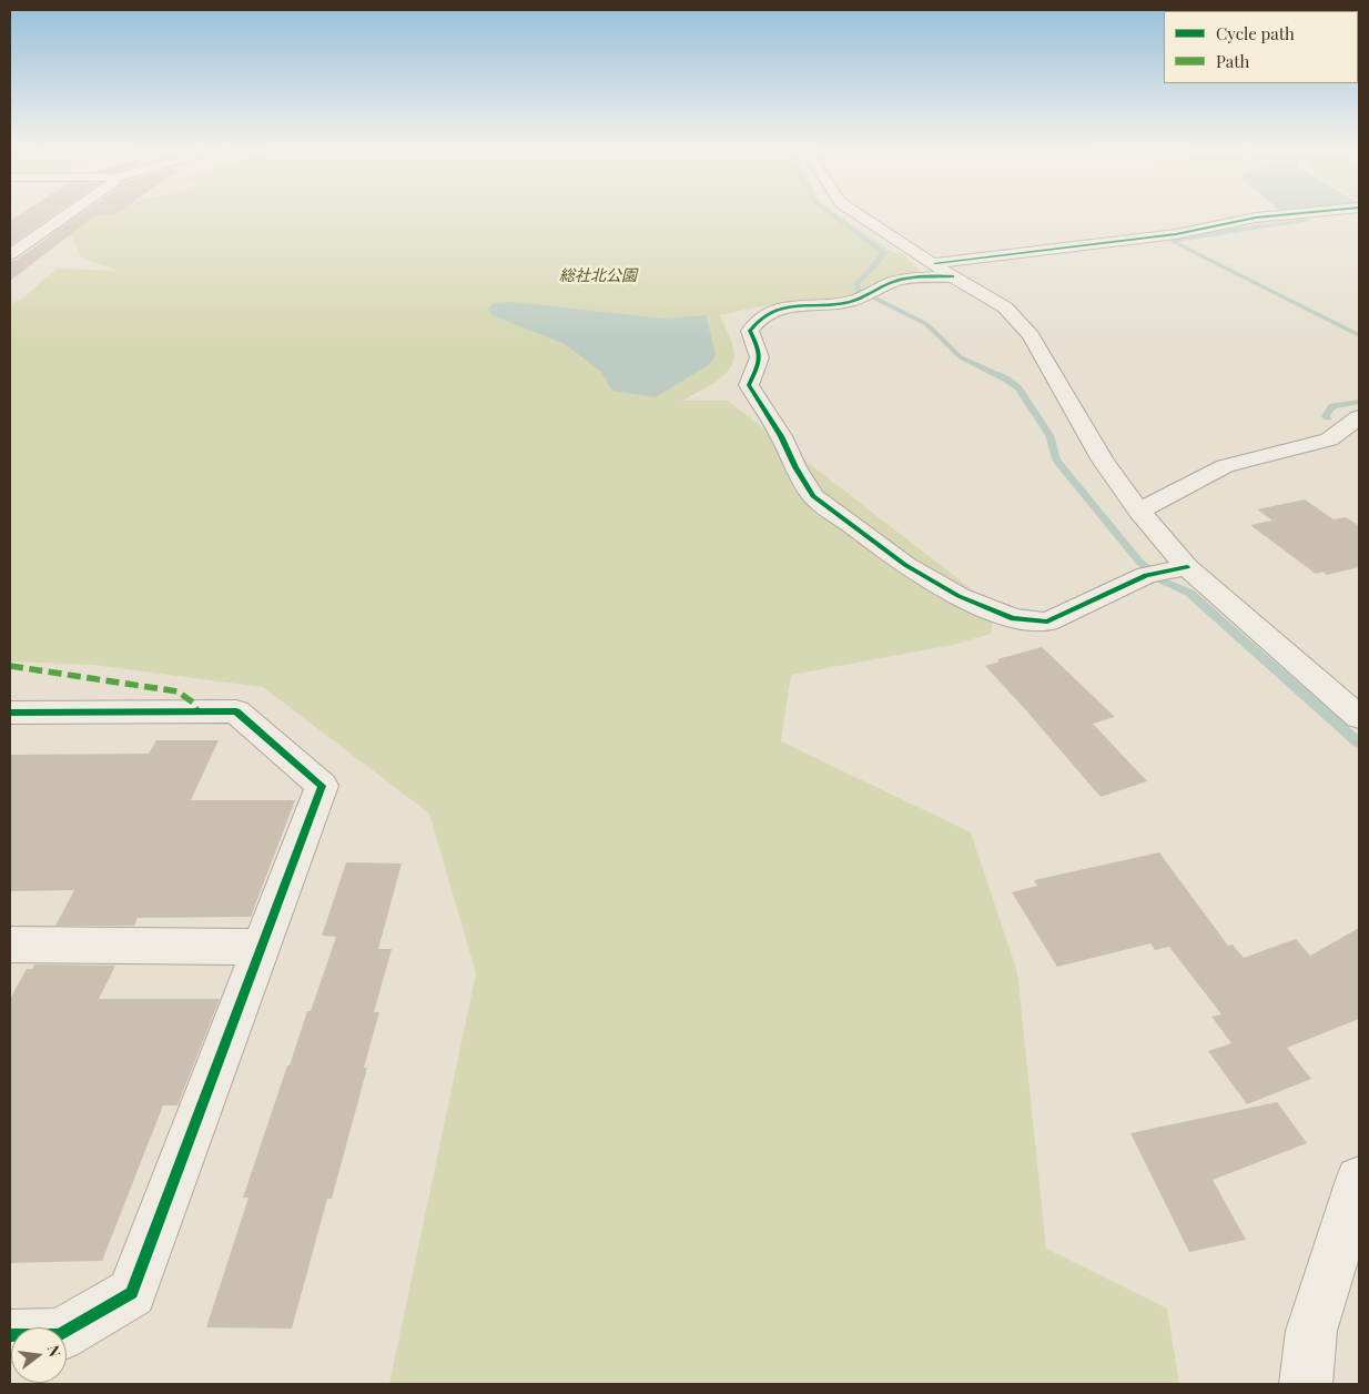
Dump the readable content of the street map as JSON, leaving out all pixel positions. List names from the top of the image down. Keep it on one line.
{"parks":["総社北公園"],"legend":["Cycle path","Path"],"north":"right"}
